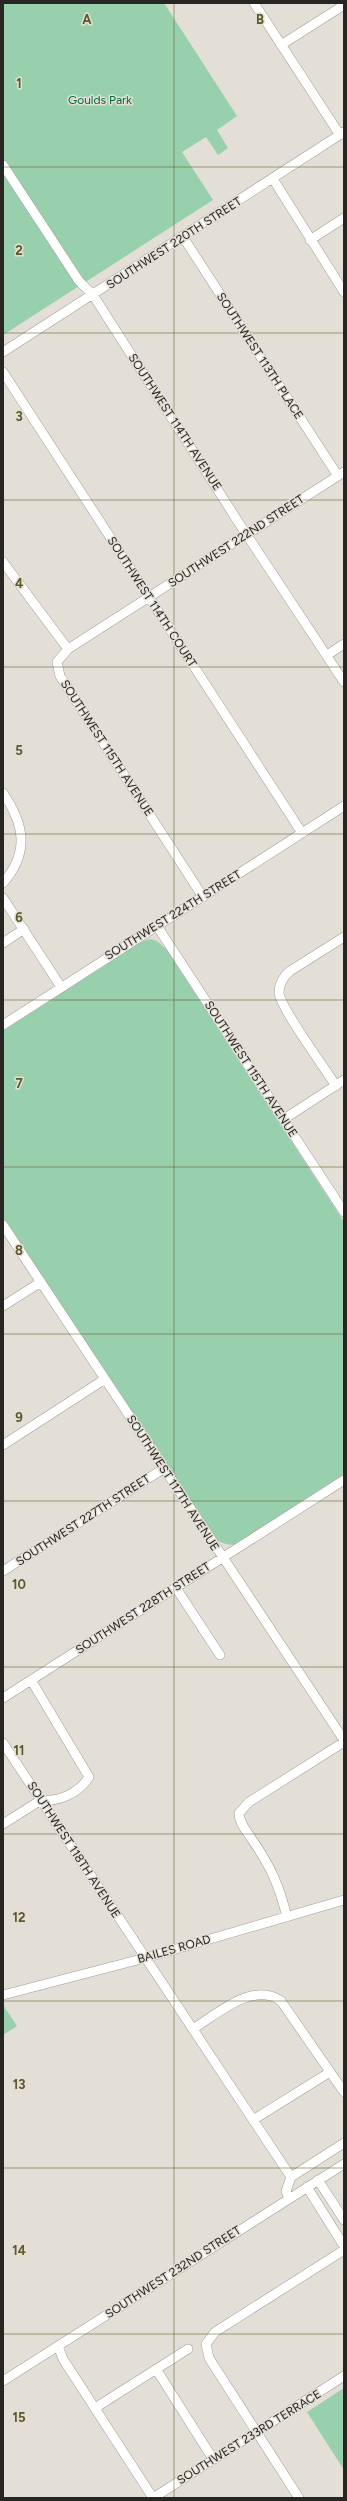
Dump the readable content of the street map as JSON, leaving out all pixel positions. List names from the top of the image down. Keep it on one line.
{"streets":{"street":["SOUTHWEST 220TH STREET","SOUTHWEST 113TH PLACE","SOUTHWEST 114TH AVENUE","SOUTHWEST 222ND STREET","SOUTHWEST 114TH COURT","SOUTHWEST 115TH AVENUE","SOUTHWEST 224TH STREET","SOUTHWEST 117TH AVENUE","SOUTHWEST 227TH STREET","SOUTHWEST 228TH STREET","SOUTHWEST 118TH AVENUE","BAILES ROAD","SOUTHWEST 232ND STREET","SOUTHWEST 233RD TERRACE"]},"crossings":[["SOUTHWEST 220TH STREET","SOUTHWEST 113TH PLACE"],["SOUTHWEST 220TH STREET","SOUTHWEST 114TH AVENUE"],["SOUTHWEST 113TH PLACE","SOUTHWEST 222ND STREET"],["SOUTHWEST 114TH AVENUE","SOUTHWEST 222ND STREET"],["SOUTHWEST 222ND STREET","SOUTHWEST 114TH COURT"],["SOUTHWEST 222ND STREET","SOUTHWEST 115TH AVENUE"],["SOUTHWEST 114TH COURT","SOUTHWEST 224TH STREET"],["SOUTHWEST 115TH AVENUE","SOUTHWEST 224TH STREET"],["SOUTHWEST 117TH AVENUE","SOUTHWEST 227TH STREET"],["SOUTHWEST 117TH AVENUE","SOUTHWEST 228TH STREET"],["SOUTHWEST 118TH AVENUE","BAILES ROAD"]],"parks":["Goulds Park"],"grid":{"columns":["A","B"],"rows":["1","2","3","4","5","6","7","8","9","10","11","12","13","14","15"]}}
